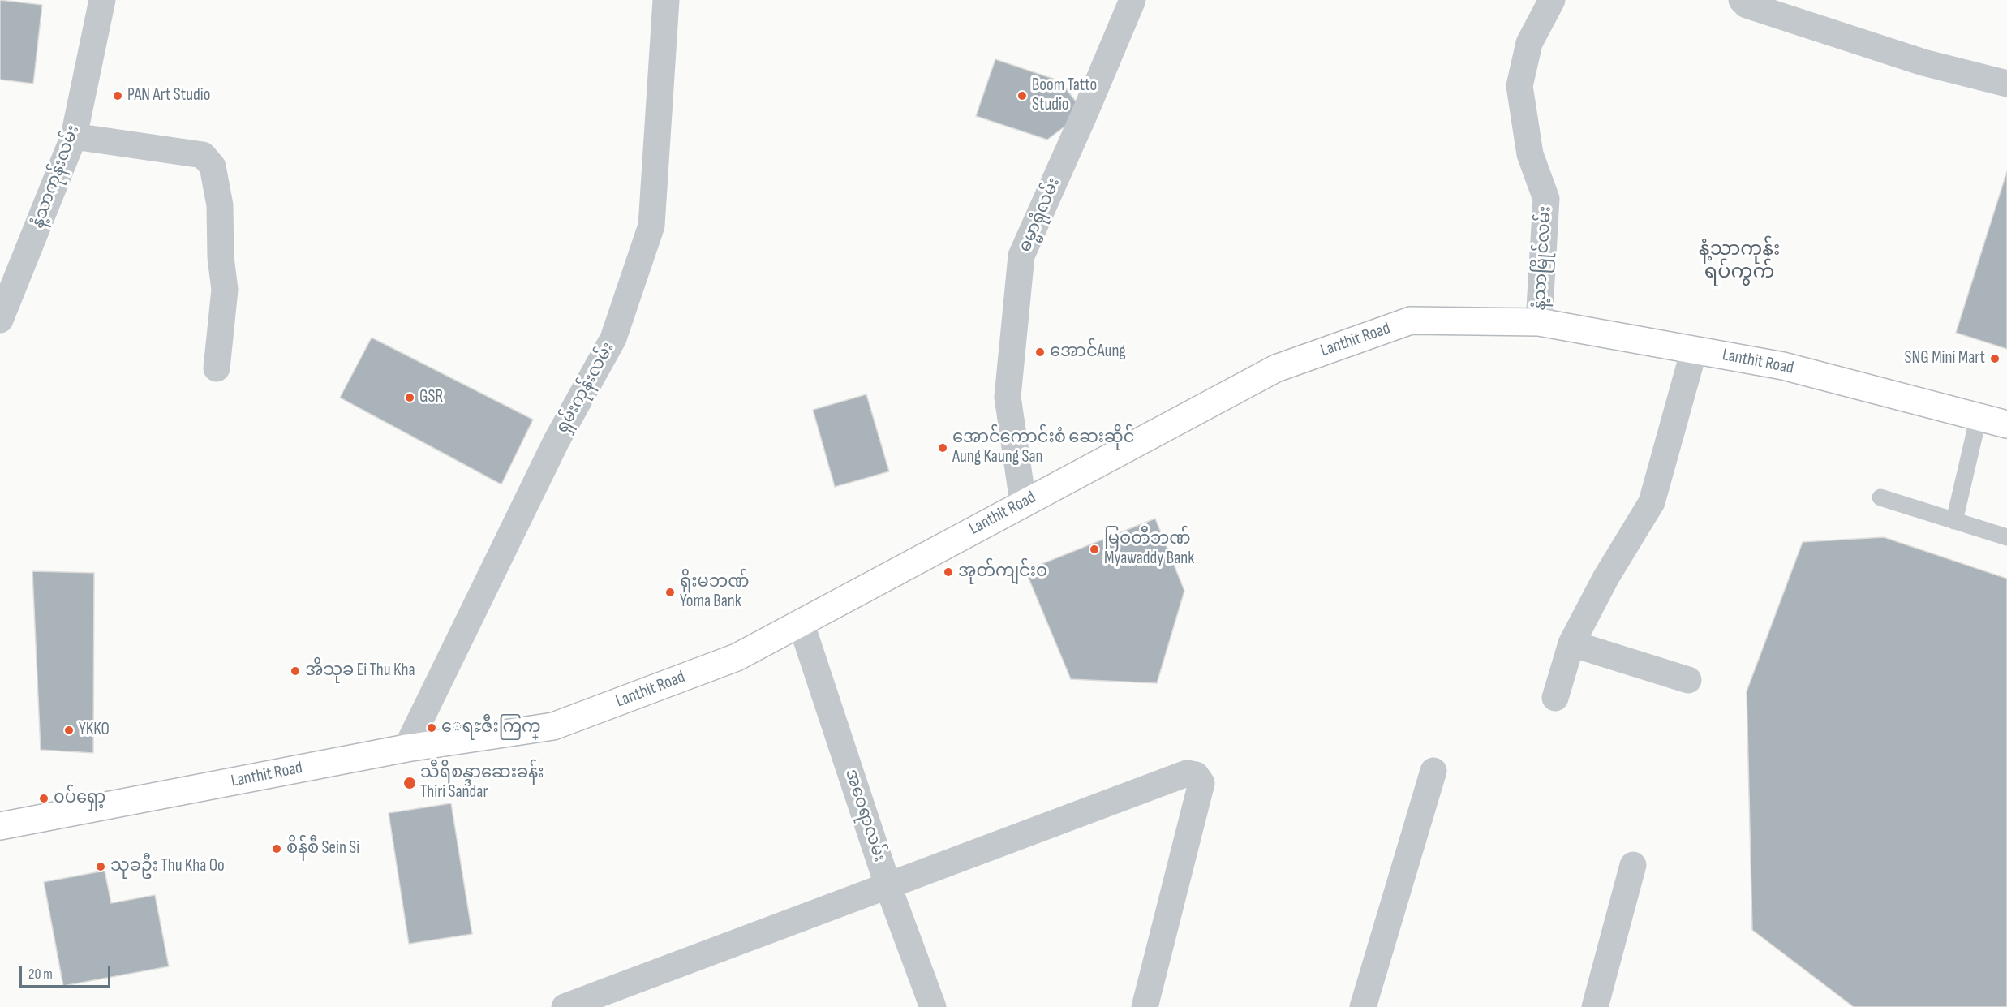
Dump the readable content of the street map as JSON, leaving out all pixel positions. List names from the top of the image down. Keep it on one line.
{"streets":{"main road":["Lanthit Road"],"street":["နံ့သာကုန်းလမ်း","ဓမ္မာရုံလမ်း","နံ့သာမြိုင်လမ်း","ရှမ်းကုန်းလမ်း","အဝေရာလမ်း"]},"crossings":[["ဓမ္မာရုံလမ်း","Lanthit Road"],["နံ့သာမြိုင်လမ်း","Lanthit Road"],["Lanthit Road","ရှမ်းကုန်းလမ်း"],["Lanthit Road","အဝေရာလမ်း"]],"districts":["နံ့သာကုန်း ရပ်ကွက်"],"places":["PAN Art Studio","Boom Tatto Studio","အောင်Aung","SNG Mini Mart","GSR","အောင်ကောင်းစံ ဆေးဆိုင် Aung Kaung San","မြဝတီဘဏ် Myawaddy Bank","အုတ်ကျင်းဝ","ရိုးမဘဏ် Yoma Bank","အိသုခ Ei Thu Kha","ေရႊဇီးကြက္","YKKO","သီရိစန္ဒာဆေးခန်း Thiri Sandar","၀ပ်ရှော့","စိန်စီ Sein Si","သုခဦး Thu Kha Oo"],"scale_bar":"20 m"}
